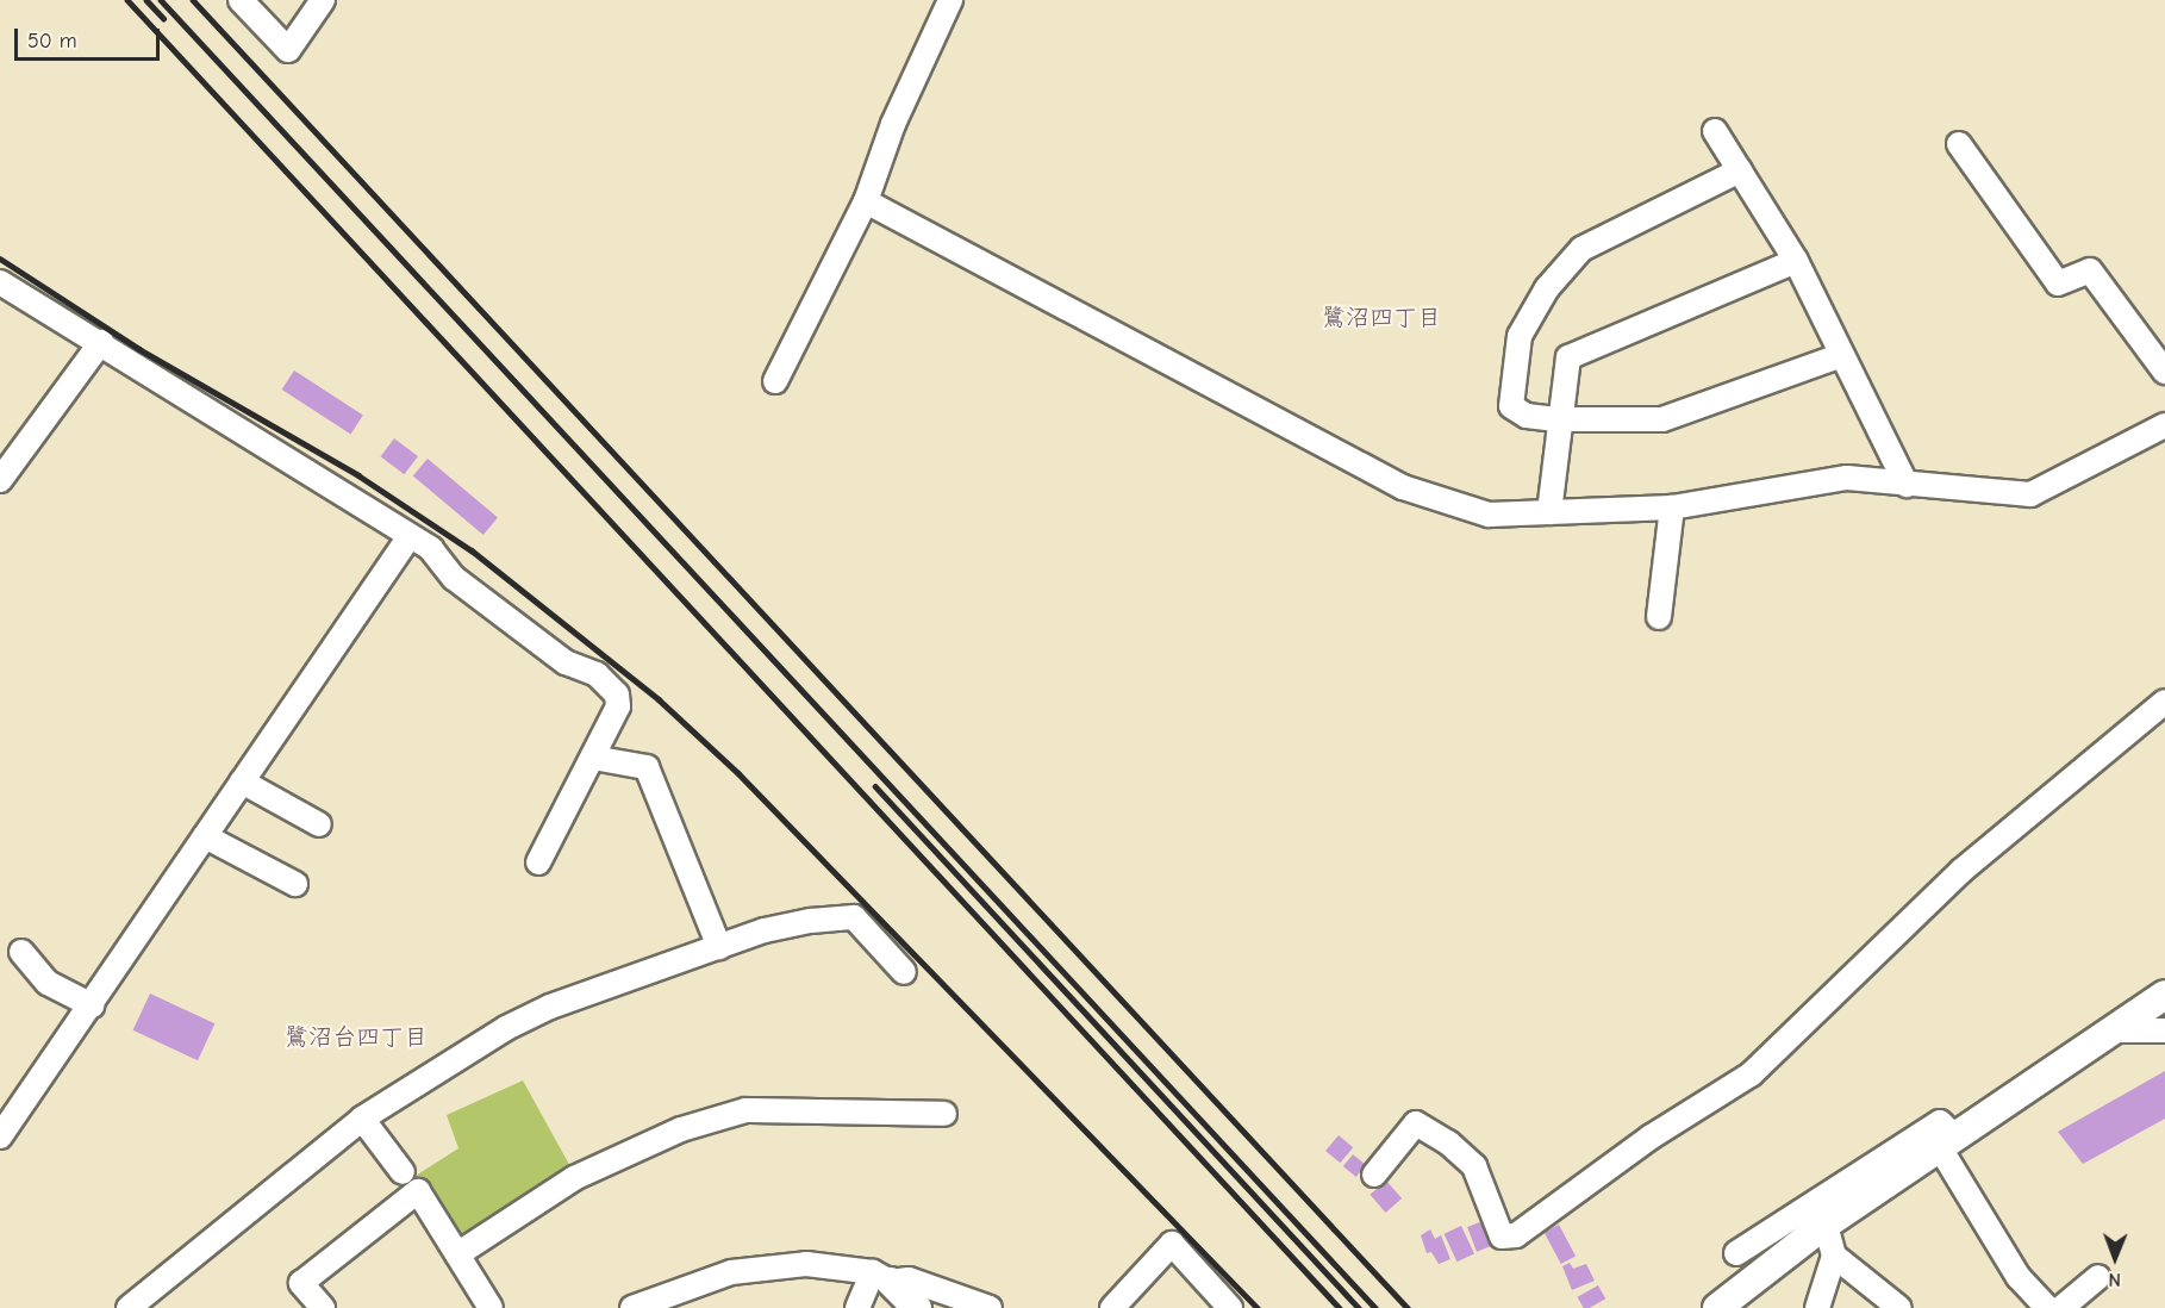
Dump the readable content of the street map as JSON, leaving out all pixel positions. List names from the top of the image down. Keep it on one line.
{"districts":["鷺沼四丁目","鷺沼台四丁目"],"scale_bar":"50 m","north":"bottom"}
